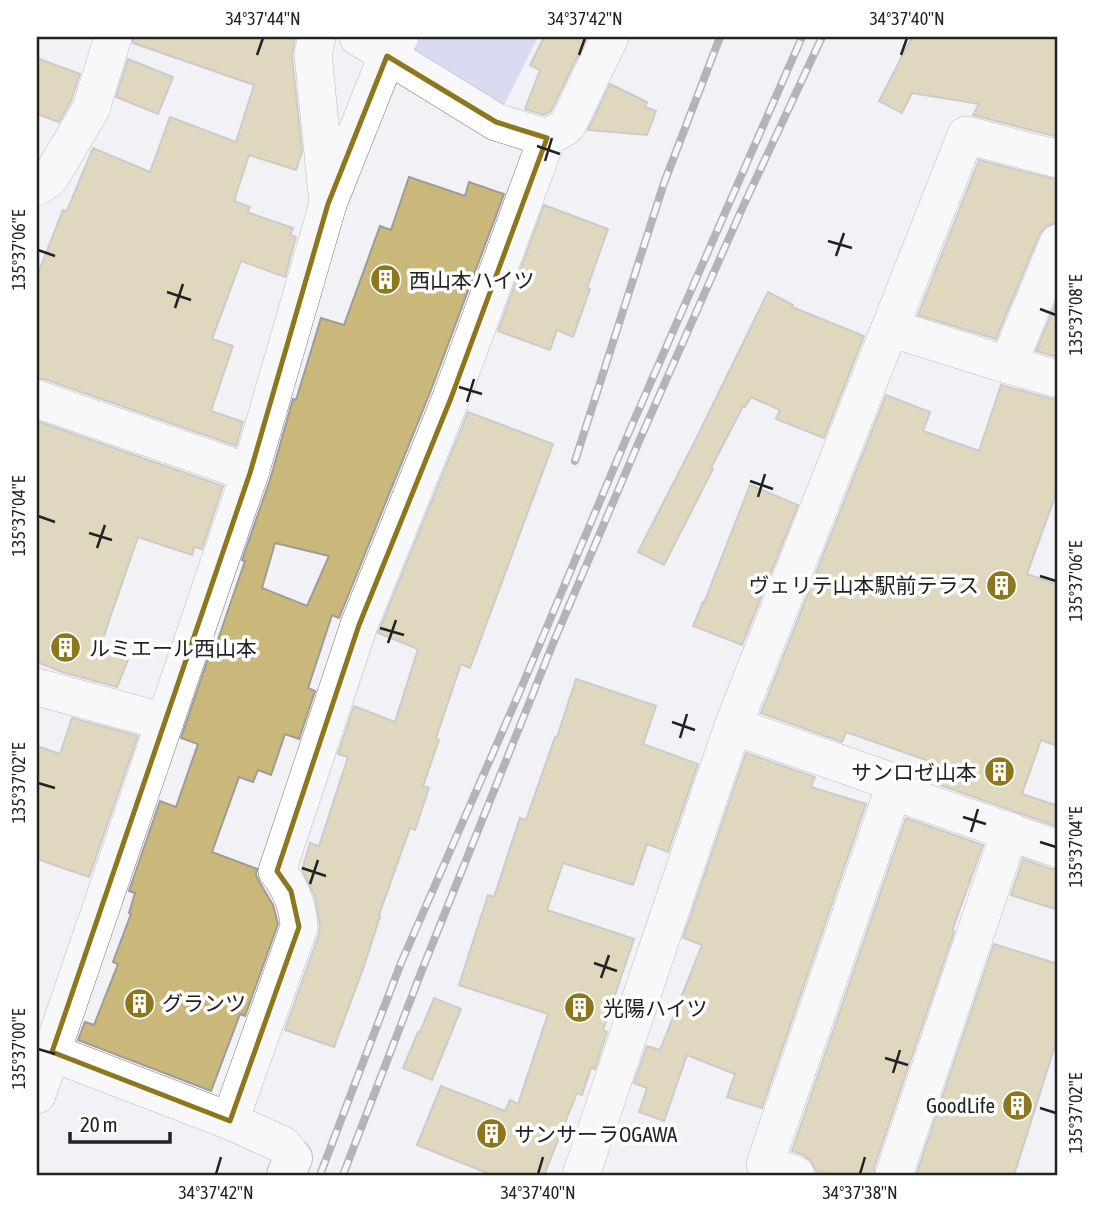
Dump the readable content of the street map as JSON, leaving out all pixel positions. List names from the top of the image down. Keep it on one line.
{"places":{"building":["西山本ハイツ","ヴェリテ山本駅前テラス","ルミエール西山本","サンロゼ山本","グランツ","光陽ハイツ","GoodLife","サンサーラOGAWA"]},"scale_bar":"20 m","coordinates":["34°37'44\"N","34°37'42\"N","34°37'40\"N","135°37'06\"E","135°37'08\"E","135°37'04\"E","135°37'02\"E","135°37'00\"E","34°37'38\"N"]}
